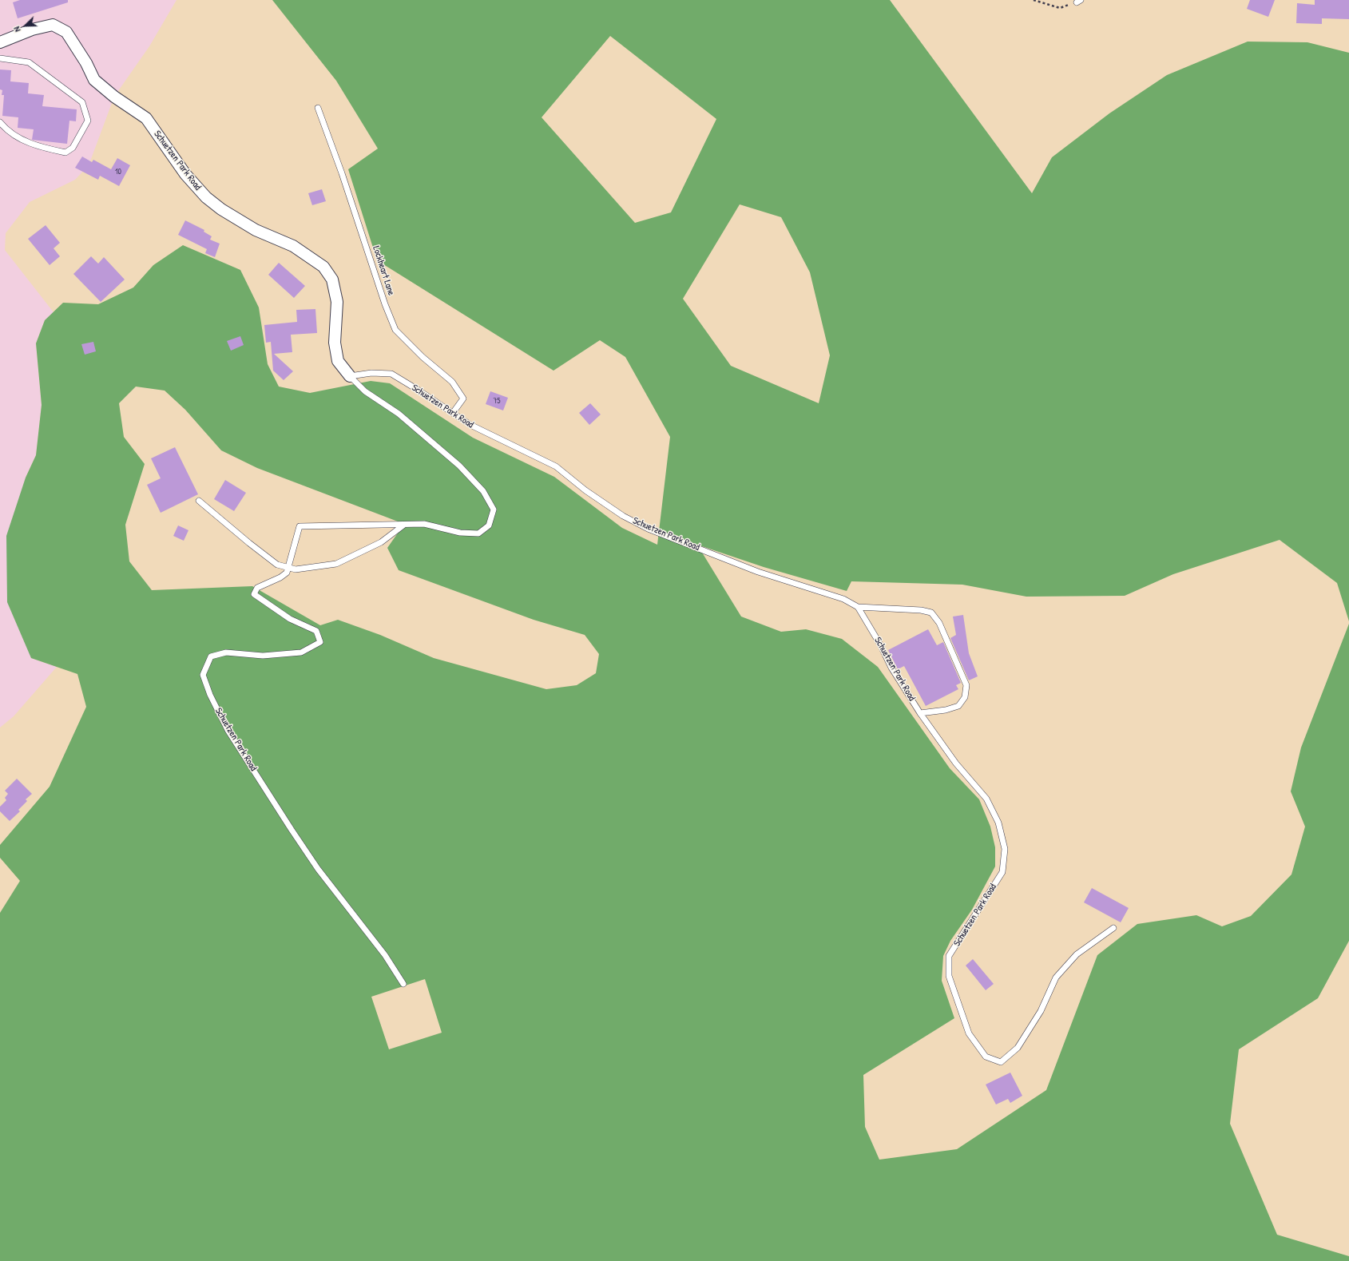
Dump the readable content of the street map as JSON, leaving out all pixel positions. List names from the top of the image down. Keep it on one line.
{"streets":{"street":["Schuetzen Park Road"],"lane":["Lockheart Lane"]},"crossings":[["Schuetzen Park Road","Lockheart Lane"]],"house_numbers":["10","75"],"north":"bottom left"}
